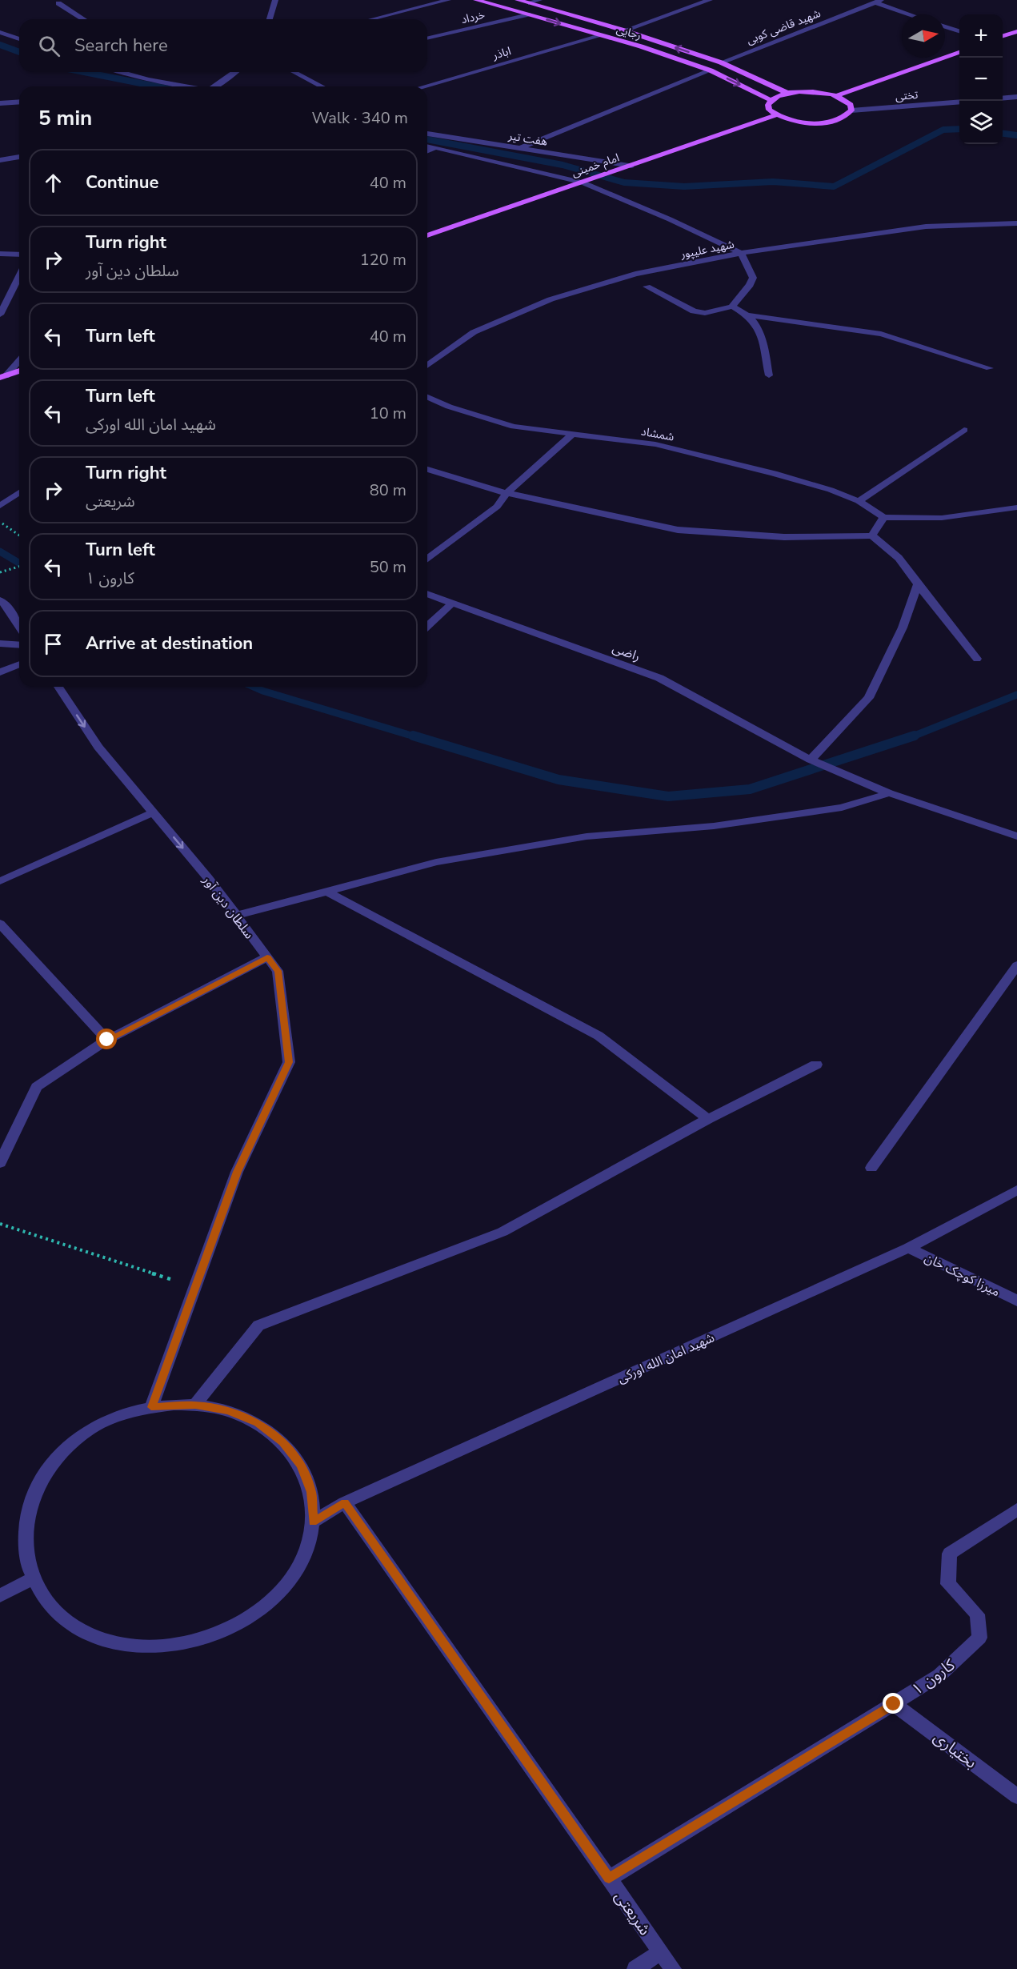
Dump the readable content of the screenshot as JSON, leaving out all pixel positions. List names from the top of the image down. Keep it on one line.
{"streets":{"main road":["رجایی","امام خمینی"],"street":["خرداد","شهید قاضی کوبی","اباذر","تختی","هفت تیر","شهید علیپور","شمشاد","راضی","سلطان دین آور","میرزا کوچک خان","شهید امان الله اورکی","کارون ۱","بختیاری","شریعتی"]},"crossings":[["خرداد","رجایی"],["شهید قاضی کوبی","رجایی"],["رجایی","اباذر"],["هفت تیر","امام خمینی"],["میرزا کوچک خان","شهید امان الله اورکی"],["شهید امان الله اورکی","شریعتی"],["کارون ۱","بختیاری"],["کارون ۱","شریعتی"]],"one_way":["سلطان دین آور"],"north":"right","page":{"map_buttons":["+","−"],"search":"Search here","heading":["5 min","Walk · 340 m"],"list":[["Continue","40 m"],["Turn right","سلطان دین آور","120 m"],["Turn left","40 m"],["Turn left","شهید امان الله اورکی","10 m"],["Turn right","شریعتی","80 m"],["Turn left","کارون ۱","50 m"],"Arrive at destination"]}}
